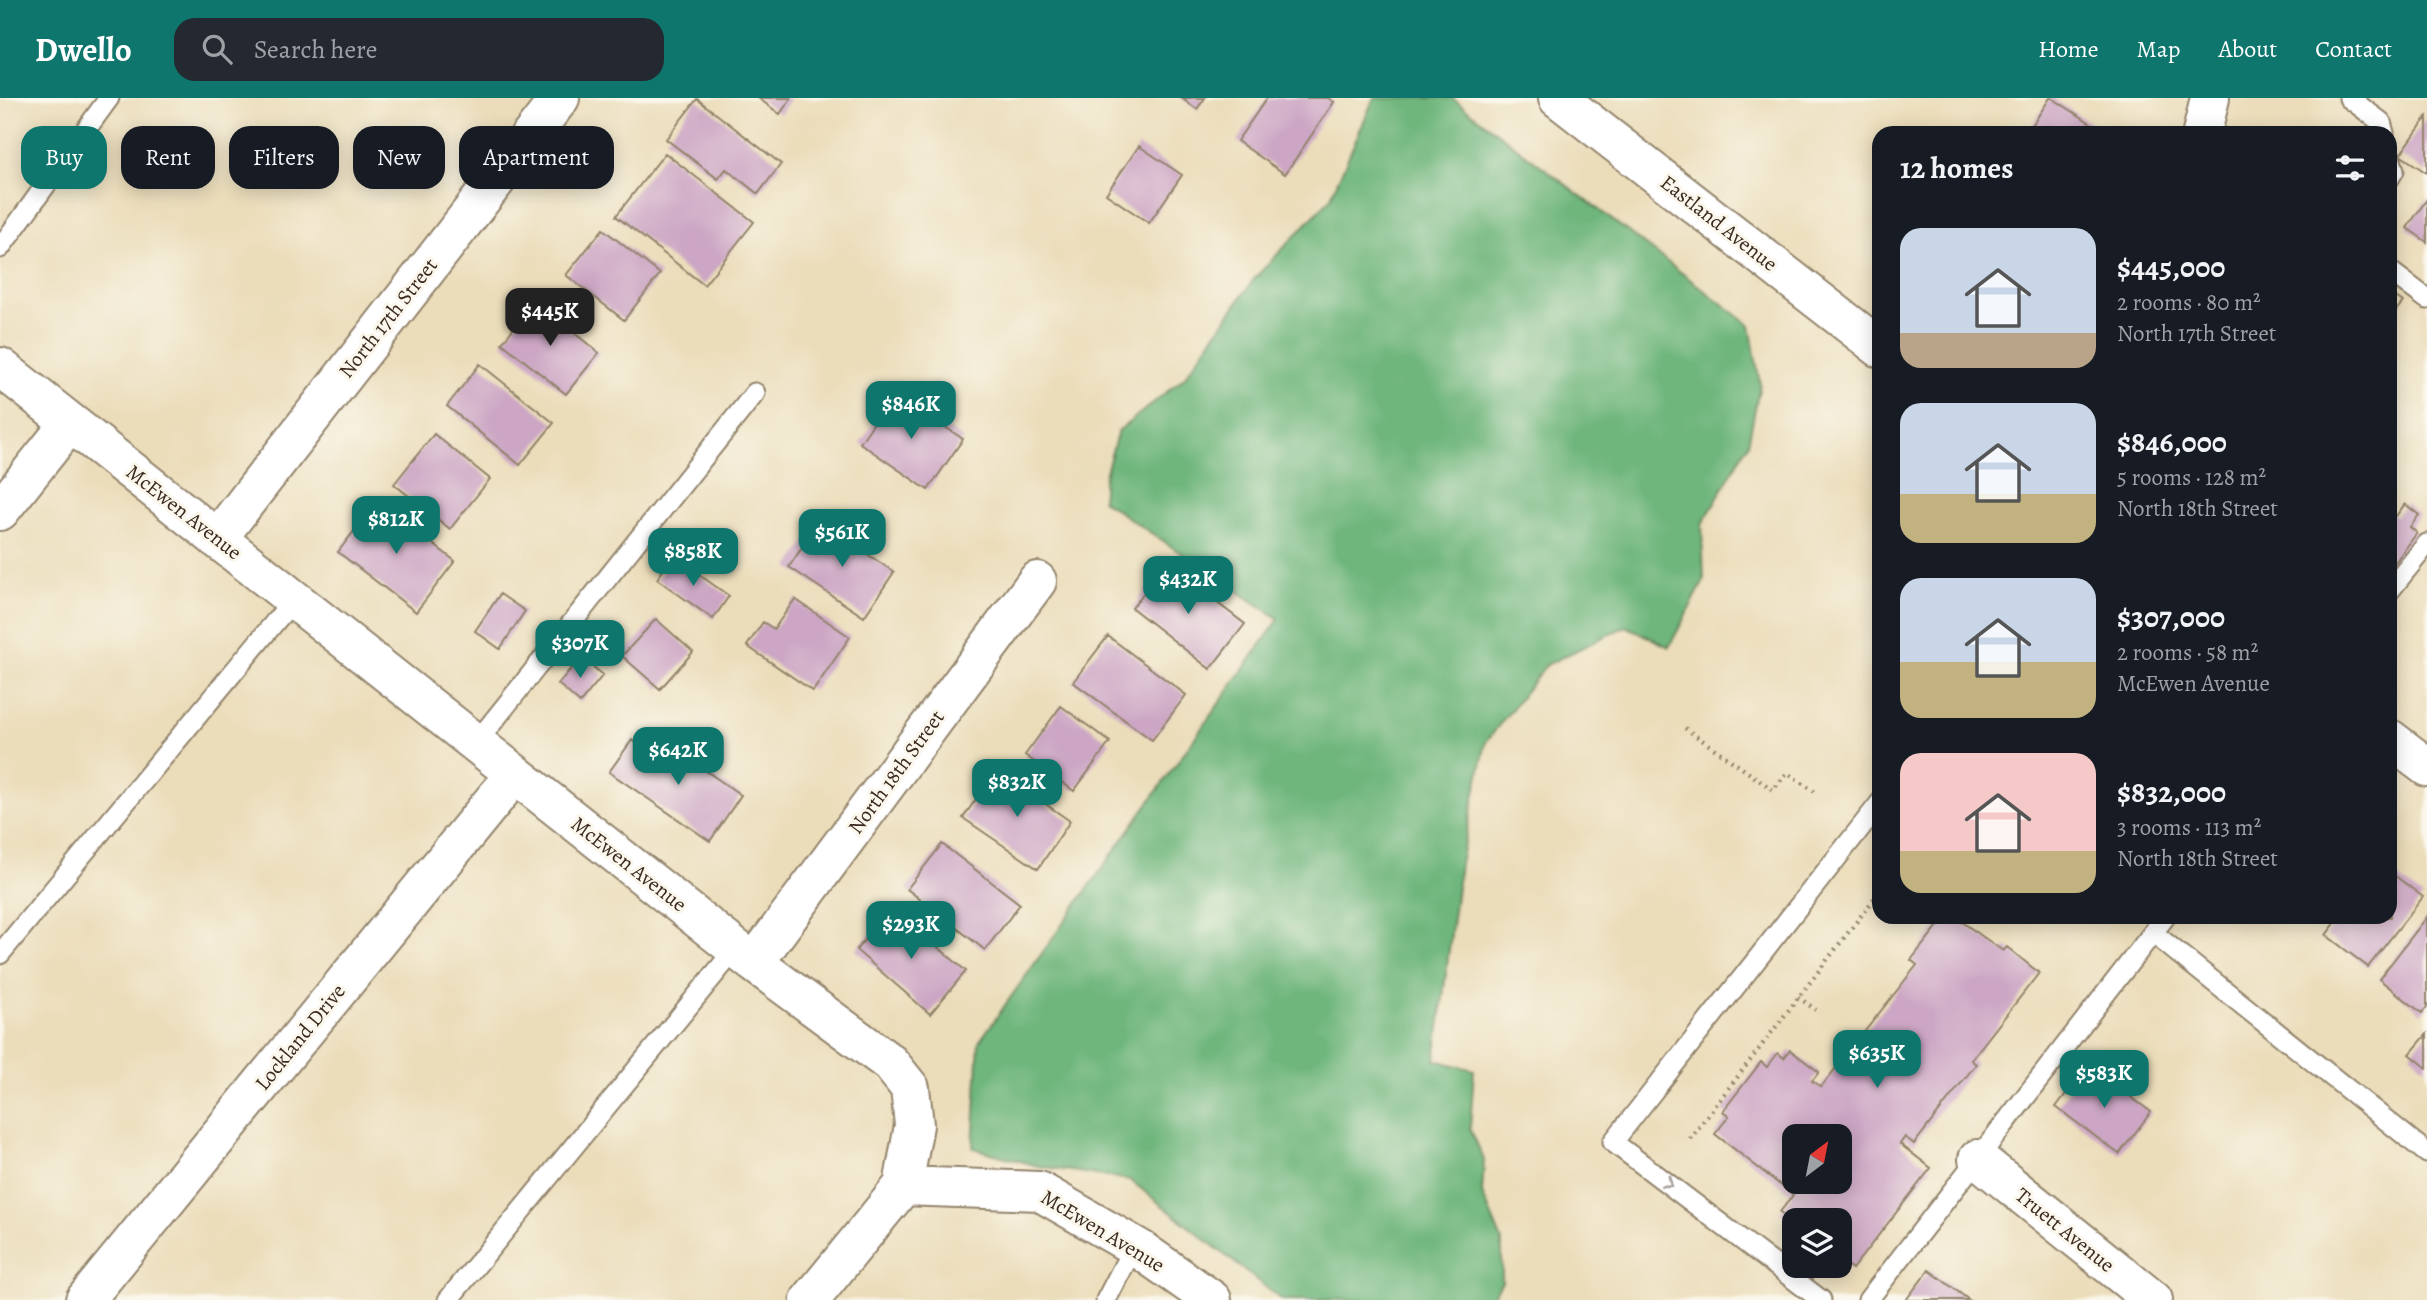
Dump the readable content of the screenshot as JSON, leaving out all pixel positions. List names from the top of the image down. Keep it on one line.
{"streets":{"street":["Eastland Avenue","North 17th Street","McEwen Avenue","North 18th Street","Lockland Drive","Truett Avenue"]},"crossings":[["North 17th Street","McEwen Avenue"],["McEwen Avenue","North 18th Street"],["McEwen Avenue","Lockland Drive"]],"north":"top right","page":{"header":"Dwello","search":"Search here","nav":["Home","Map","About","Contact"],"chip":["Buy","Rent","Filters","New","Apartment"],"heading":"12 homes","list":[{"name":"$445,000","note":"2 rooms · 80 m² · North 17th Street"},{"name":"$846,000","note":"5 rooms · 128 m² · North 18th Street"},{"name":"$307,000","note":"2 rooms · 58 m² · McEwen Avenue"},{"name":"$832,000","note":"3 rooms · 113 m² · North 18th Street"}],"price":["$445K","$846K","$812K","$561K","$858K","$432K","$307K","$642K","$832K","$293K","$635K","$583K"]}}
